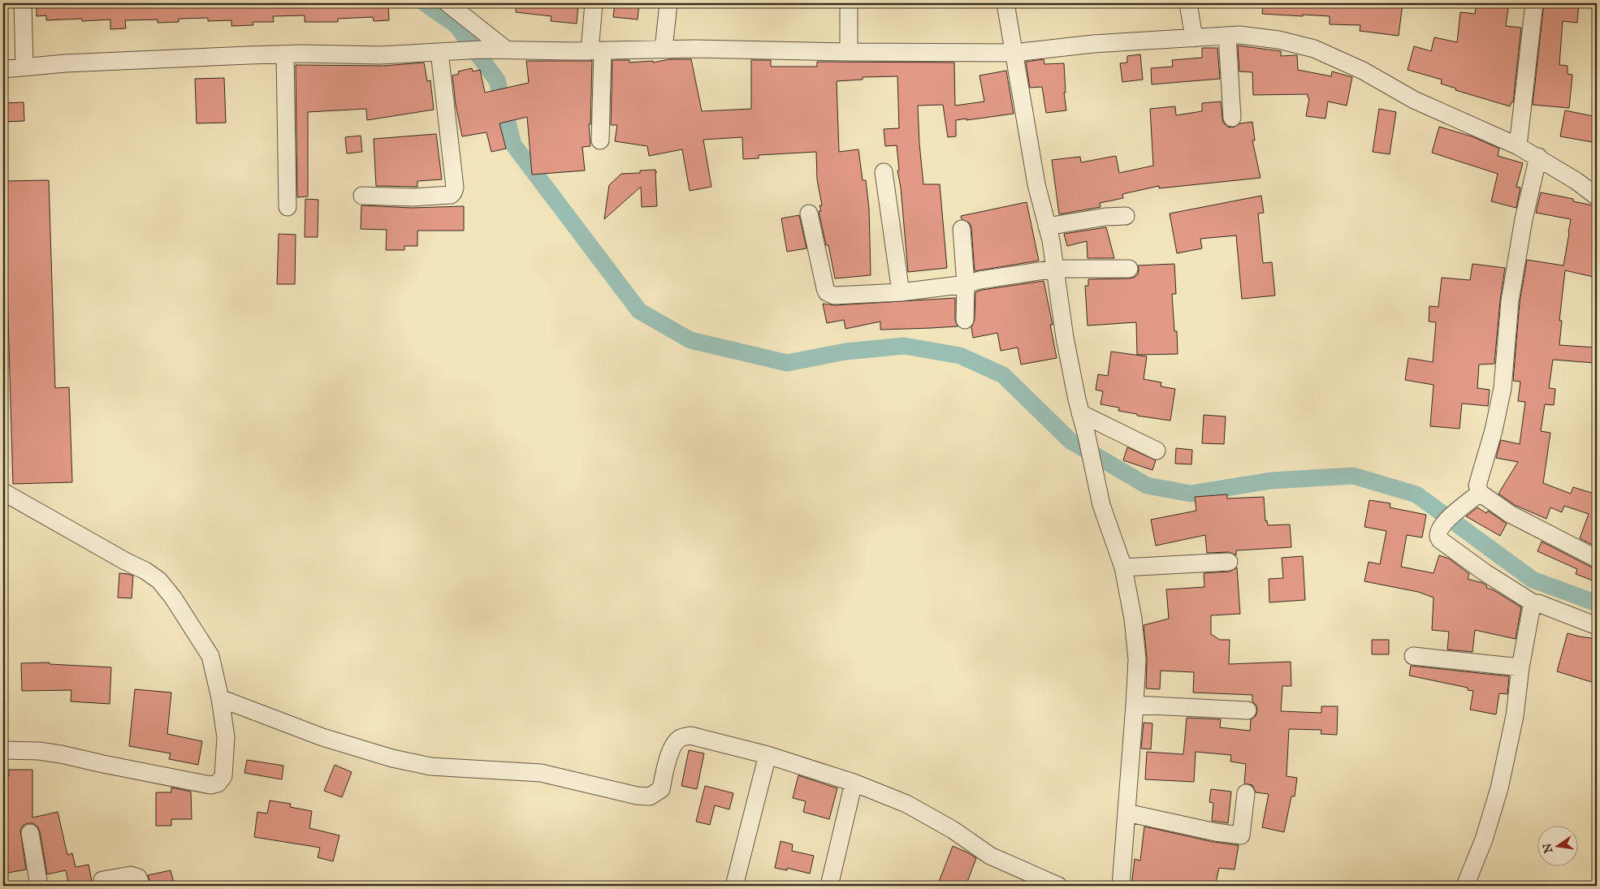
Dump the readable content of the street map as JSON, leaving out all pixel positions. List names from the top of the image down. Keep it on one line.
{"north":"left"}
